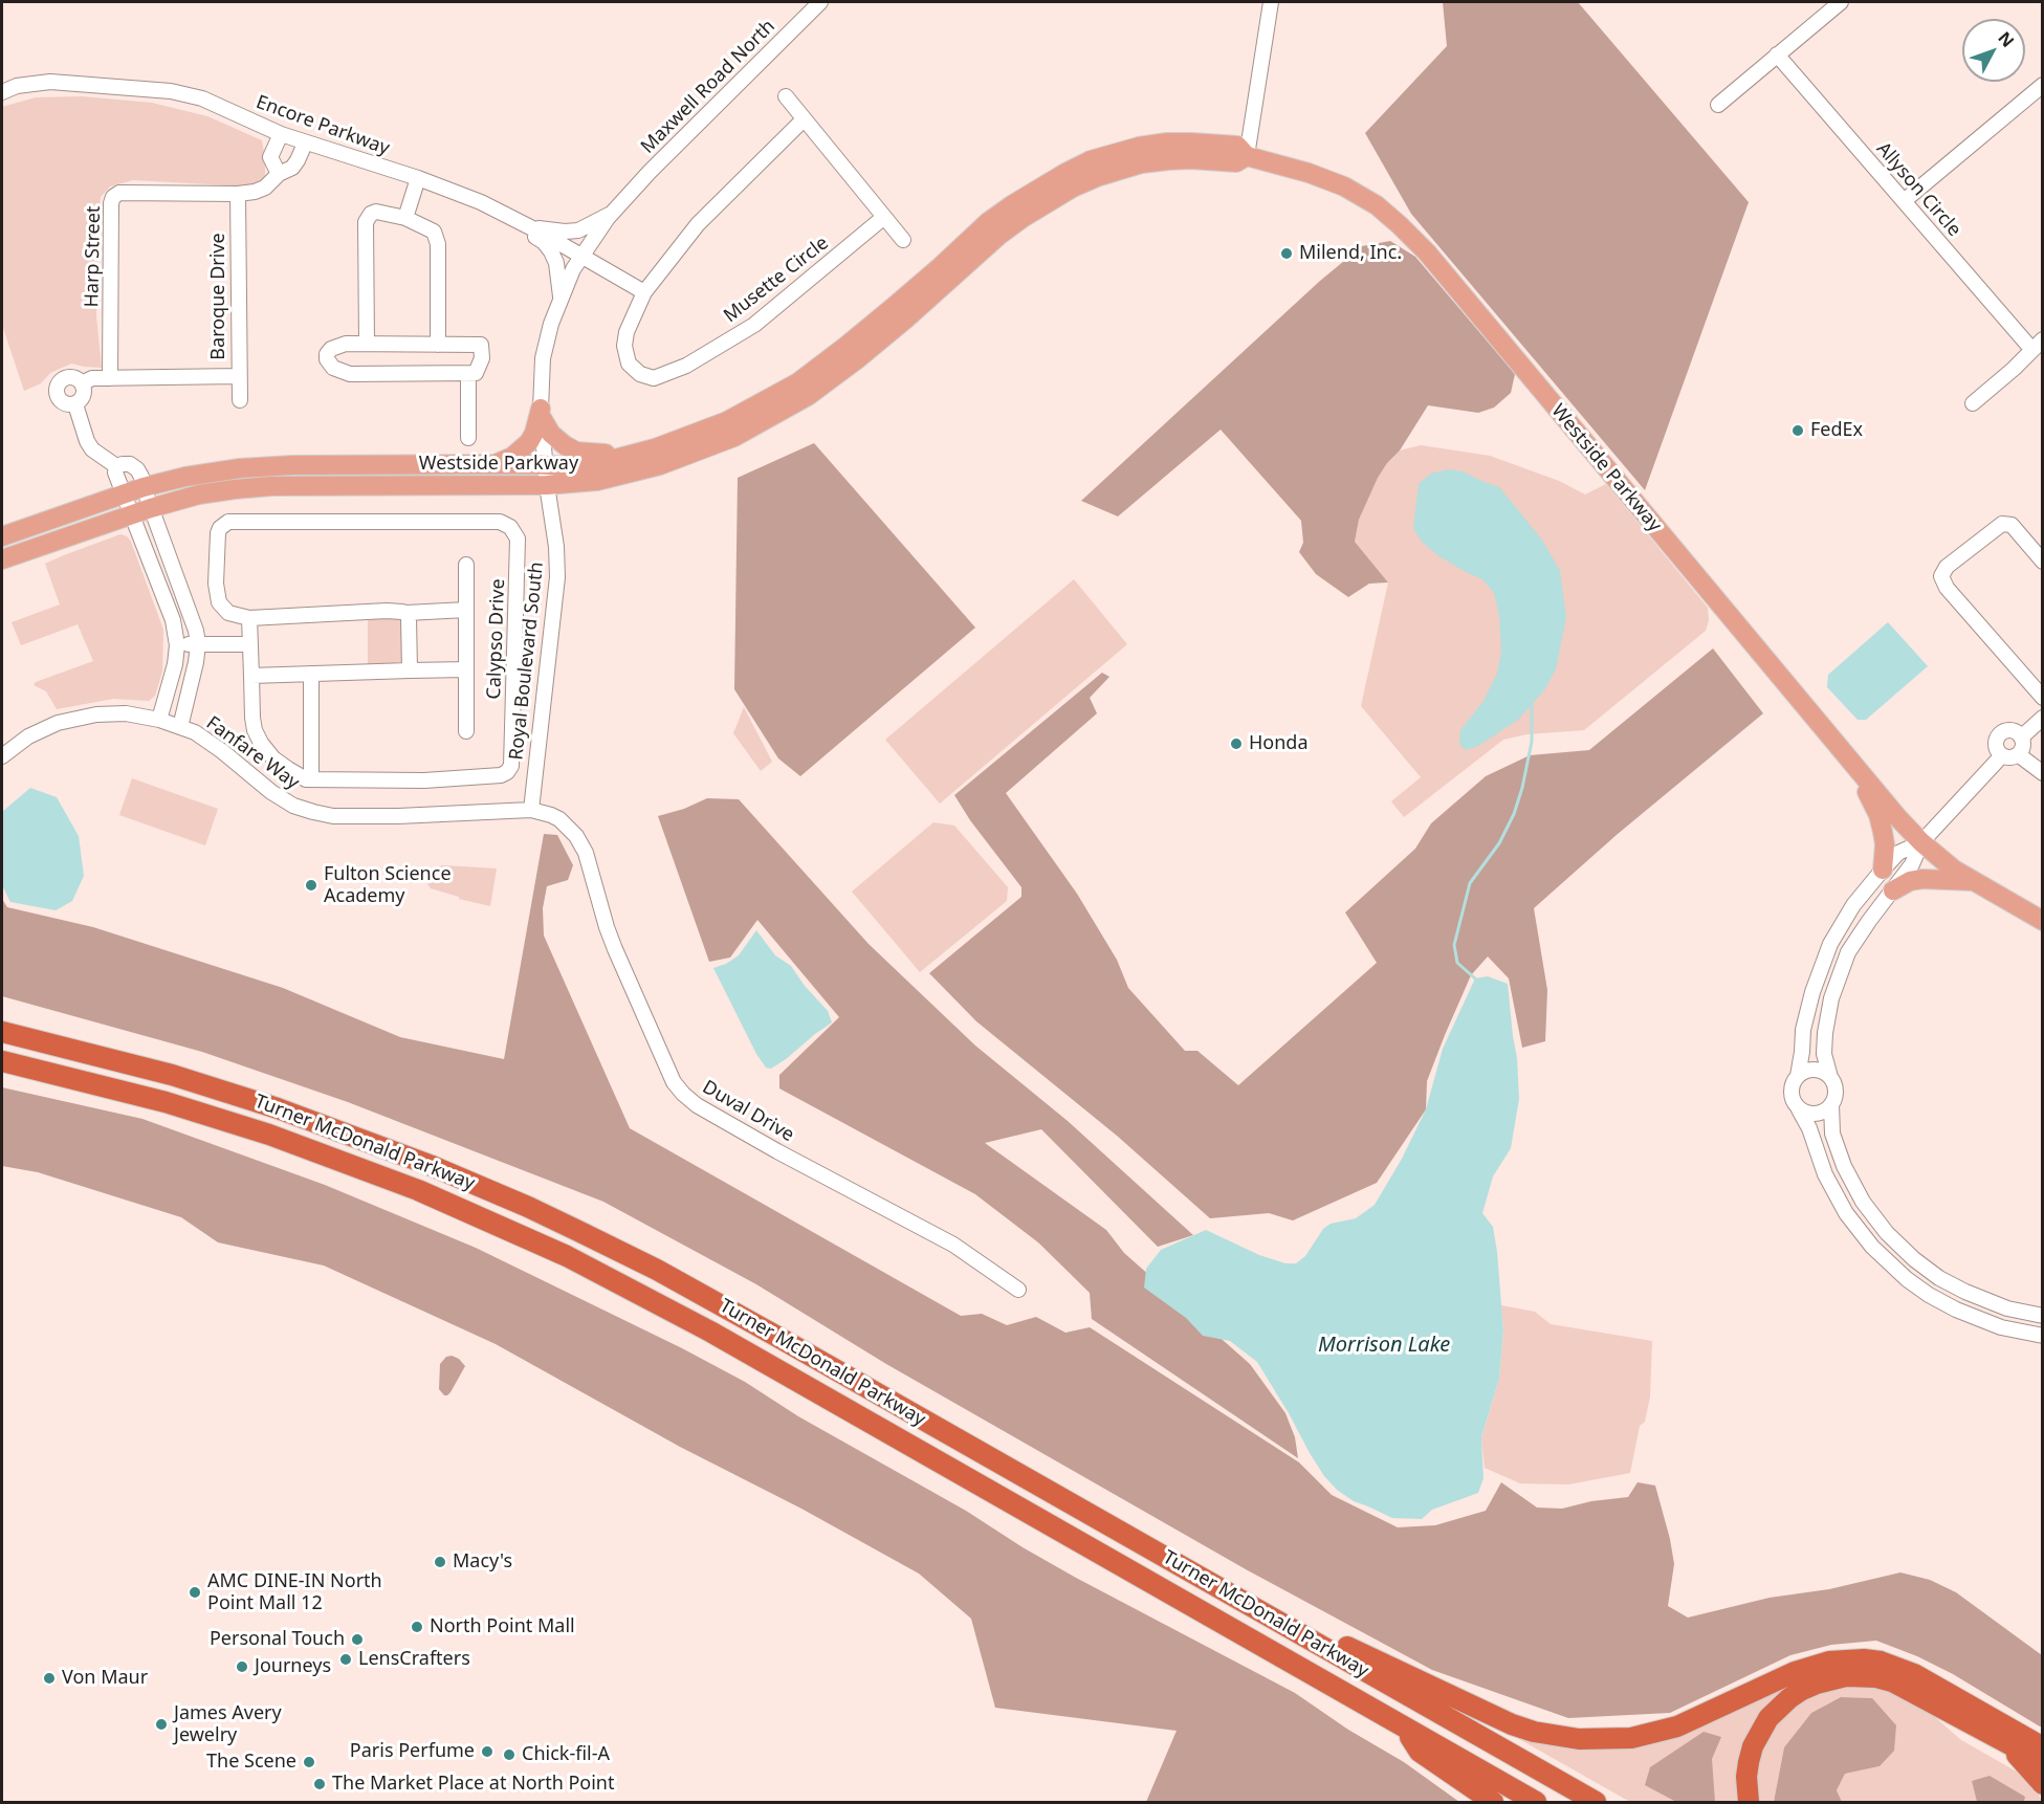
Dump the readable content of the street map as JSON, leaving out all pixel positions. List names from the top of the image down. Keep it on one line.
{"streets":{"highway":["Turner McDonald Parkway"],"main road":["Westside Parkway"],"street":["Maxwell Road North","Encore Parkway","Allyson Circle","Harp Street","Musette Circle","Baroque Drive","Calypso Drive","Royal Boulevard South","Fanfare Way","Duval Drive"]},"crossings":[["Maxwell Road North","Royal Boulevard South"],["Encore Parkway","Harp Street"],["Encore Parkway","Musette Circle"],["Encore Parkway","Royal Boulevard South"],["Harp Street","Baroque Drive"],["Westside Parkway","Royal Boulevard South"],["Royal Boulevard South","Fanfare Way"],["Royal Boulevard South","Duval Drive"],["Fanfare Way","Duval Drive"]],"water":["Morrison Lake"],"places":["Milend, Inc.","FedEx","Honda","Fulton Science Academy","Macy's","AMC DINE-IN North Point Mall 12","North Point Mall","Personal Touch","LensCrafters","Journeys","Von Maur","James Avery Jewelry","Paris Perfume","Chick-fil-A","The Scene","The Market Place at North Point"],"north":"top right"}
